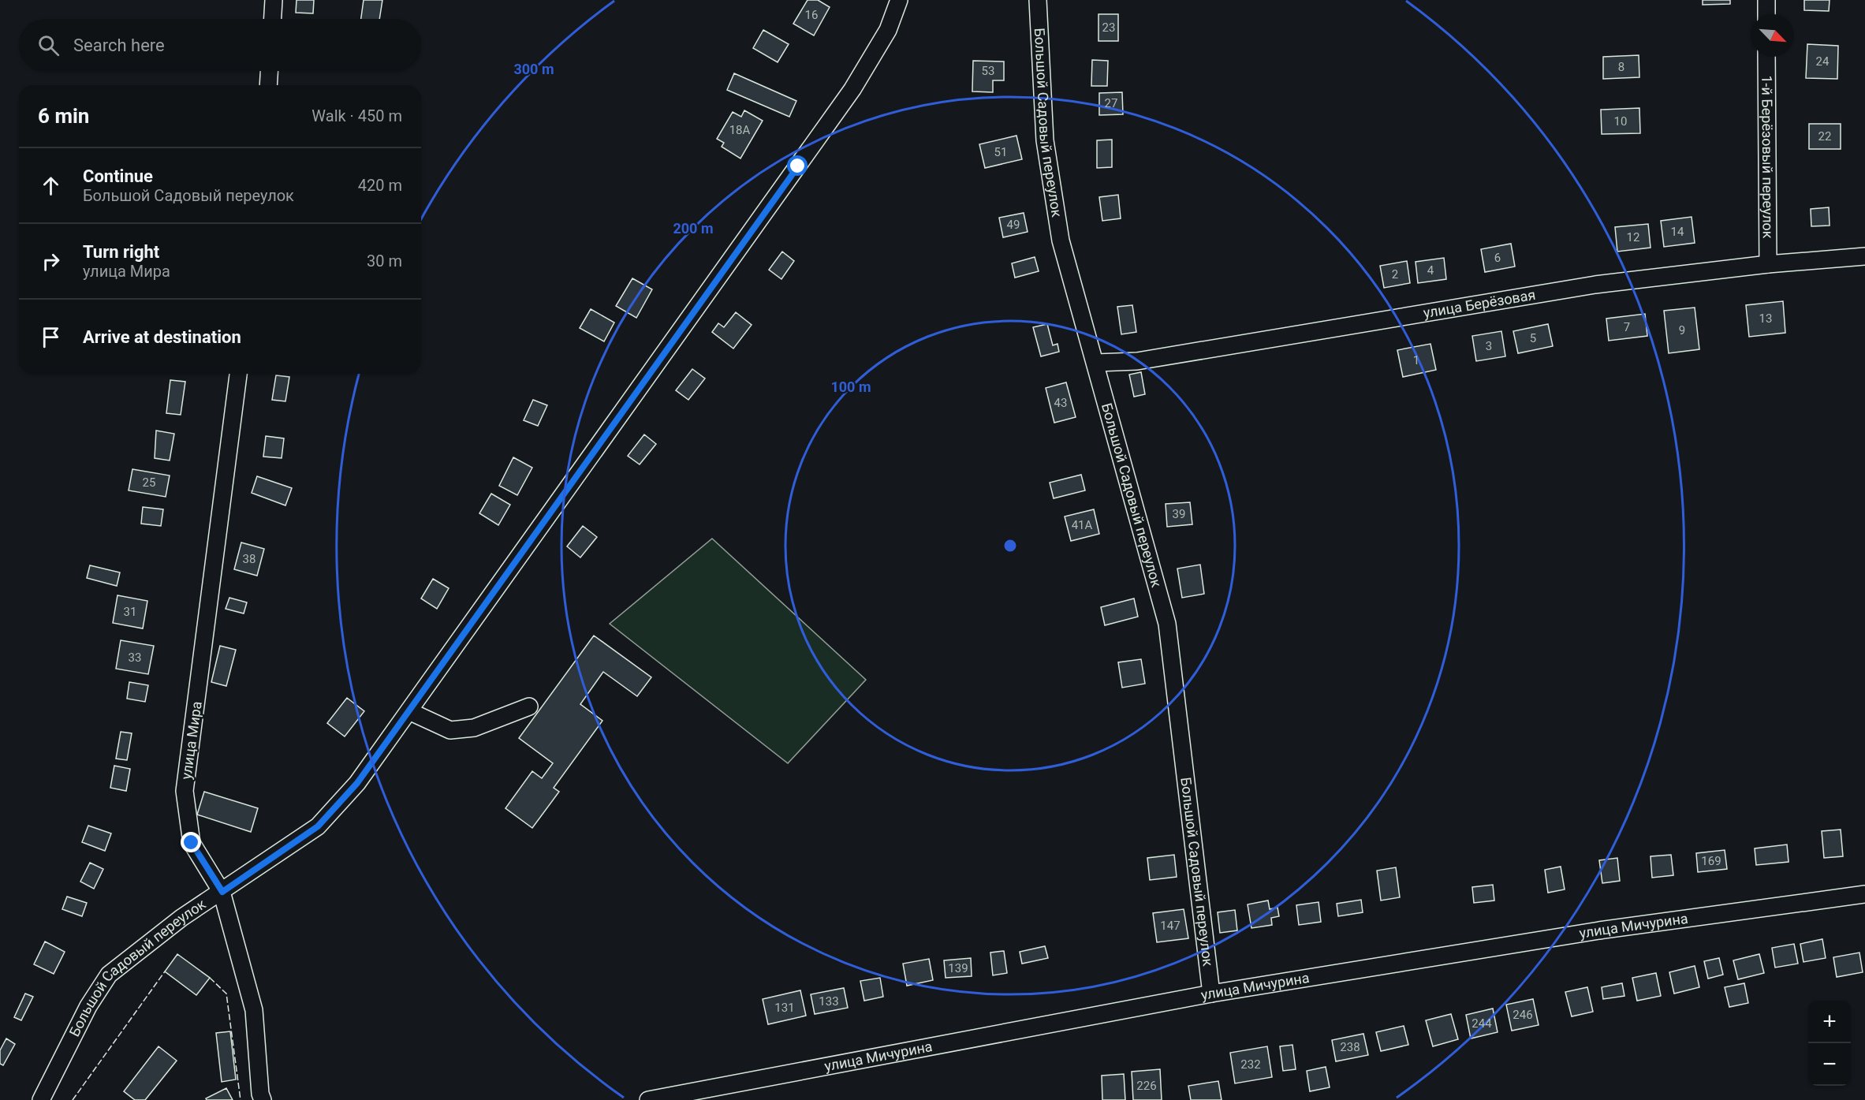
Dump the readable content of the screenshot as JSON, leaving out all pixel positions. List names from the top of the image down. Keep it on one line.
{"streets":{"street":["Большой Садовый переулок","1-й Берёзовый переулок","улица Берёзовая","улица Мира","улица Мичурина"]},"crossings":[["Большой Садовый переулок","улица Берёзовая"],["Большой Садовый переулок","улица Мира"],["Большой Садовый переулок","улица Мичурина"],["1-й Берёзовый переулок","улица Берёзовая"]],"house_numbers":["16","23","24","8","53","27","10","18А","22","51","49","14","12","6","4","2","13","7","9","5","3","1","43","25","39","41А","38","31","33","169","147","139","133","131","246","244","238","232","226"],"north":"bottom right","page":{"search":"Search here","heading":["6 min","Walk · 450 m"],"list":[["Continue","Большой Садовый переулок","420 m"],["Turn right","улица Мира","30 m"],"Arrive at destination"],"map_buttons":["+","−"]},"rings":["300 m","200 m","100 m"]}
